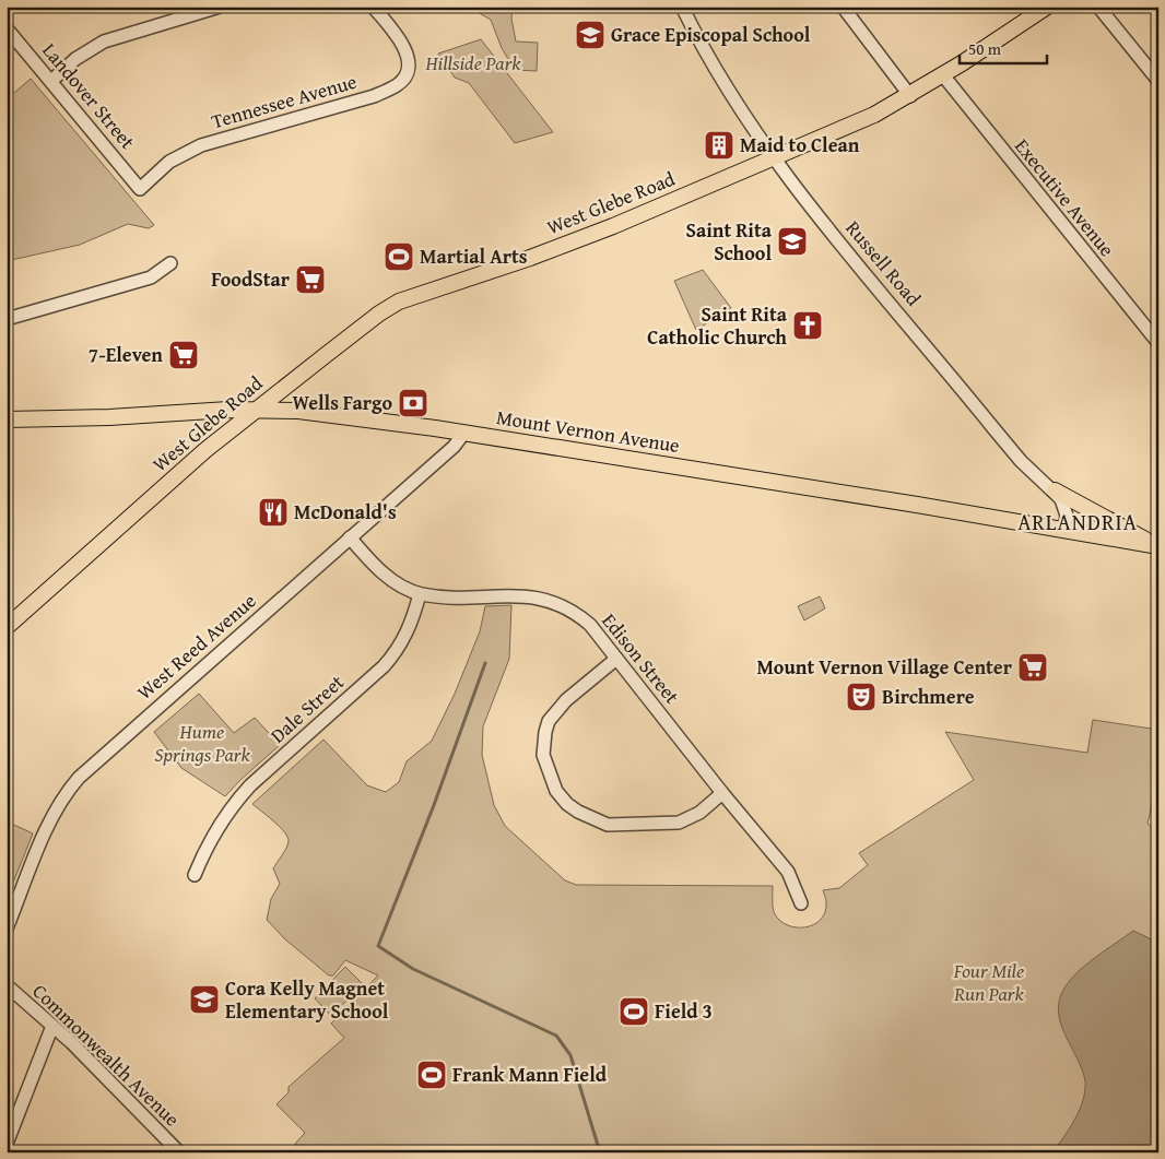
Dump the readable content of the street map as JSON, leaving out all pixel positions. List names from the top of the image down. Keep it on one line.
{"streets":{"main road":["West Glebe Road","Mount Vernon Avenue"],"street":["Landover Street","Tennessee Avenue","Executive Avenue","Russell Road","West Reed Avenue","Edison Street","Dale Street","Commonwealth Avenue"]},"crossings":[["Landover Street","Tennessee Avenue"],["Executive Avenue","West Glebe Road"],["West Glebe Road","Russell Road"],["West Glebe Road","Mount Vernon Avenue"],["Russell Road","Mount Vernon Avenue"],["Mount Vernon Avenue","West Reed Avenue"],["West Reed Avenue","Edison Street"],["Edison Street","Dale Street"]],"districts":["ARLANDRIA"],"parks":["Hillside Park","Hume Springs Park","Four Mile Run Park"],"places":{"school or university":["Grace Episcopal School","Saint Rita School","Cora Kelly Magnet Elementary School"],"building":["Maid to Clean"],"sports":["Martial Arts","Field 3","Frank Mann Field"],"supermarket":["FoodStar","7-Eleven","Mount Vernon Village Center"],"church":["Saint Rita Catholic Church"],"bank":["Wells Fargo"],"restaurant":["McDonald's"],"theatre":["Birchmere"]},"scale_bar":"50 m"}
